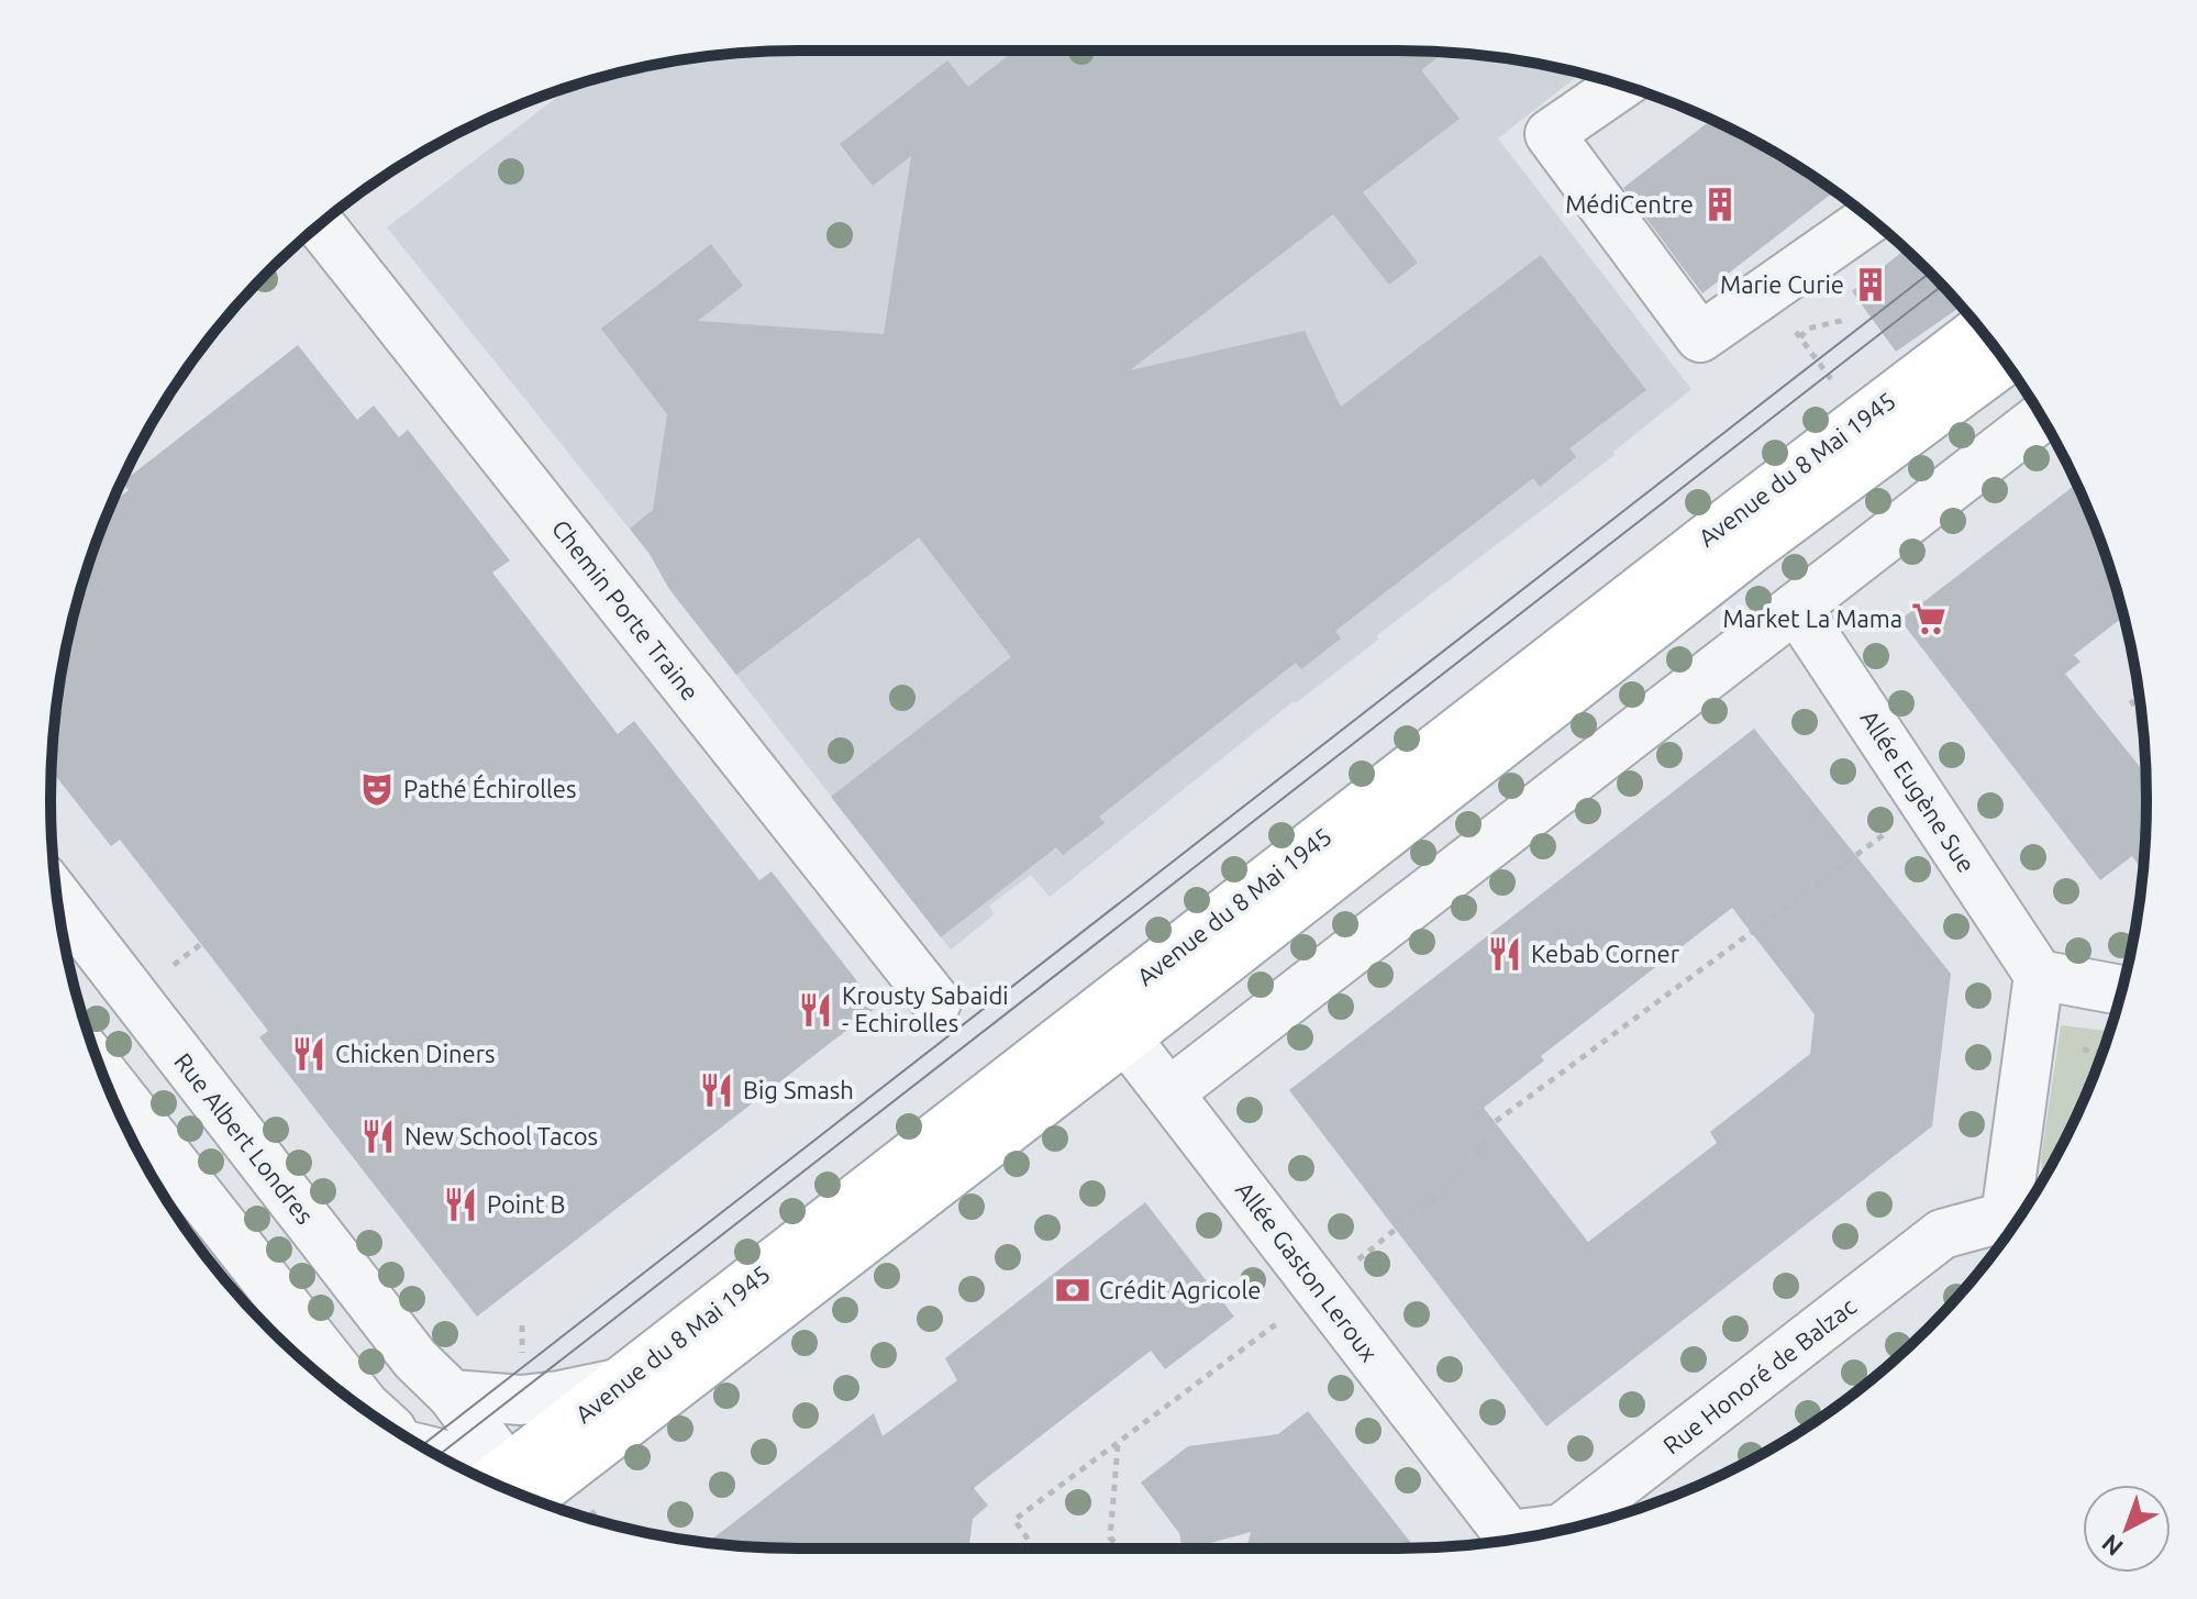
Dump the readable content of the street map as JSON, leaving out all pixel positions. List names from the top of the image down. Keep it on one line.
{"streets":{"main road":["Avenue du 8 Mai 1945"],"street":["Chemin Porte Traine","Allée Eugène Sue","Rue Albert Londres","Allée Gaston Leroux","Rue Honoré de Balzac"]},"crossings":[["Avenue du 8 Mai 1945","Allée Gaston Leroux"]],"places":{"building":["MédiCentre","Marie Curie"],"supermarket":["Market La Mama"],"theatre":["Pathé Échirolles"],"restaurant":["Kebab Corner","Krousty Sabaidi - Echirolles","Chicken Diners","Big Smash","New School Tacos","Point B"],"bank":["Crédit Agricole"]},"north":"bottom left"}
